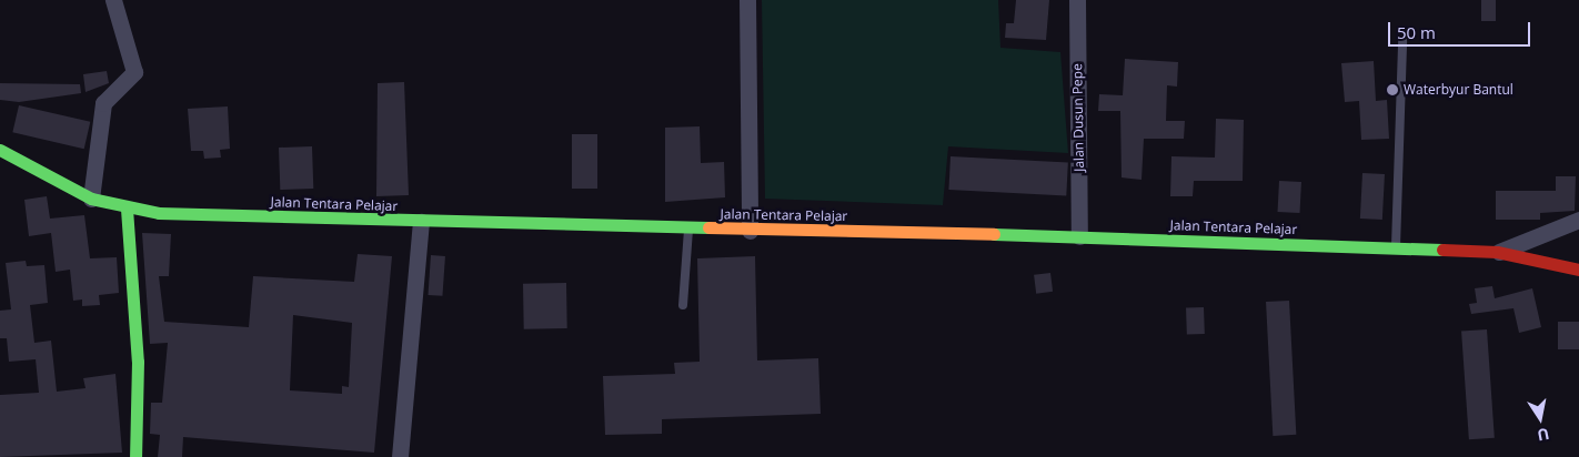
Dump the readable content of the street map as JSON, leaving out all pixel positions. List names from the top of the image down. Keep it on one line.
{"streets":{"main road":["Jalan Tentara Pelajar"],"street":["Jalan Dusun Pepe"]},"crossings":[["Jalan Dusun Pepe","Jalan Tentara Pelajar"]],"places":["Waterbyur Bantul"],"scale_bar":"50 m","north":"bottom"}
